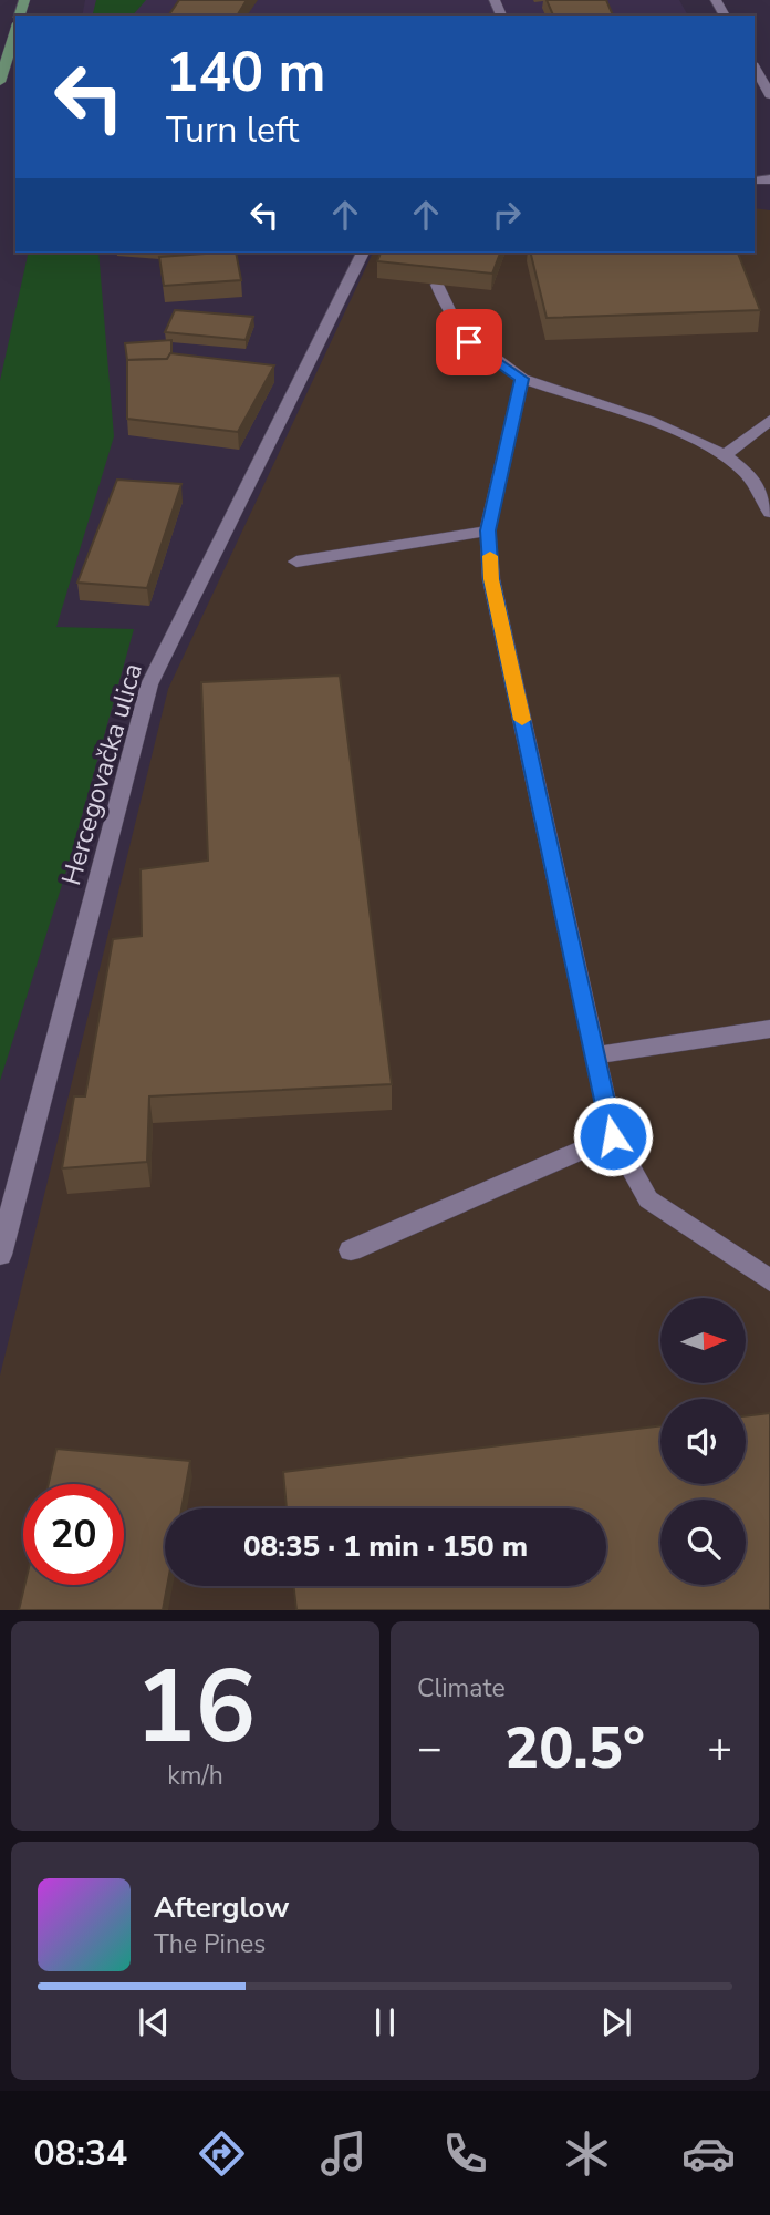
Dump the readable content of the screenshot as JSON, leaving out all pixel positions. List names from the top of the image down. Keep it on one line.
{"streets":{"street":["Hercegovačka ulica"]},"north":"right","page":{"turn":["140 m","Turn left"],"limit":"20","trip":"08:35 · 1 min · 150 m","tile":[["16","km/h"],"Climate"],"heat":["−","20.5°","+"],"song":["Afterglow","The Pines"],"tabs":"08:34"}}
